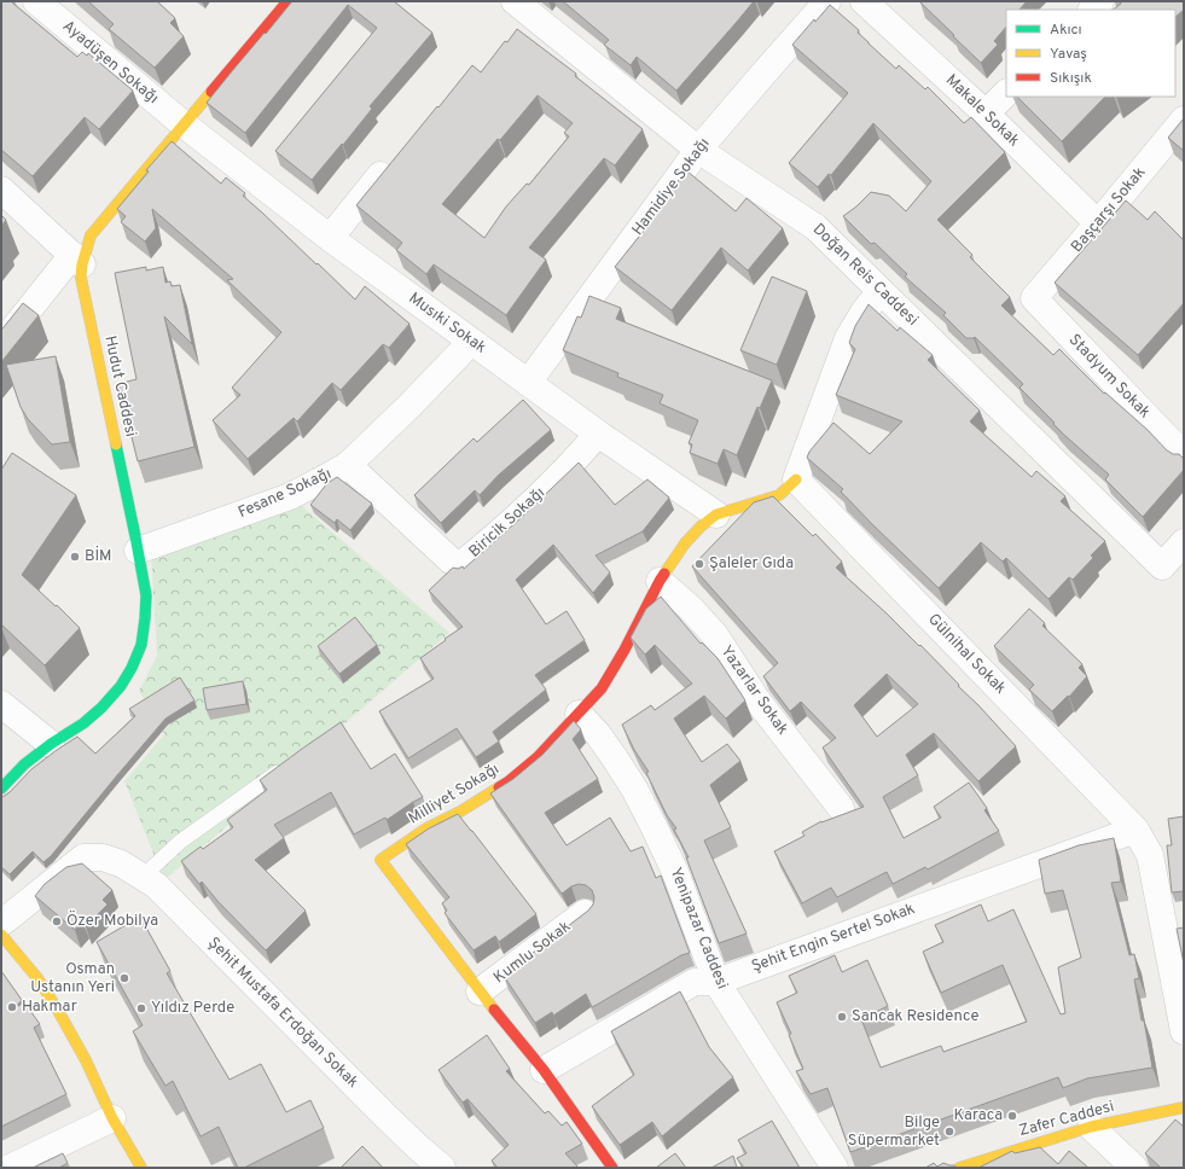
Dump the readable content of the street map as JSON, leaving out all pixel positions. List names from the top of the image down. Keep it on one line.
{"streets":{"street":["Ayadüşen Sokağı","Makale Sokak","Hamidiye Sokağı","Başçarşı Sokak","Doğan Reis Caddesi","Musıki Sokak","Stadyum Sokak","Hudut Caddesi","Fesane Sokağı","Biricik Sokağı","Gülnihal Sokak","Yazarlar Sokak","Milliyet Sokağı","Yenipazar Caddesi","Şehit Engin Sertel Sokak","Kumlu Sokak","Şehit Mustafa Erdoğan Sokak","Zafer Caddesi"]},"crossings":[["Ayadüşen Sokağı","Musıki Sokak"],["Ayadüşen Sokağı","Hudut Caddesi"],["Makale Sokak","Başçarşı Sokak"],["Hamidiye Sokağı","Doğan Reis Caddesi"],["Hamidiye Sokağı","Musıki Sokak"],["Başçarşı Sokak","Stadyum Sokak"],["Musıki Sokak","Hudut Caddesi"],["Musıki Sokak","Fesane Sokağı"],["Musıki Sokak","Biricik Sokağı"],["Musıki Sokak","Milliyet Sokağı"],["Hudut Caddesi","Fesane Sokağı"],["Fesane Sokağı","Biricik Sokağı"],["Gülnihal Sokak","Milliyet Sokağı"],["Gülnihal Sokak","Şehit Engin Sertel Sokak"],["Yazarlar Sokak","Milliyet Sokağı"],["Milliyet Sokağı","Yenipazar Caddesi"],["Milliyet Sokağı","Şehit Engin Sertel Sokak"],["Milliyet Sokağı","Kumlu Sokak"],["Yenipazar Caddesi","Şehit Engin Sertel Sokak"]],"places":["BİM","Şaleler Gıda","Özer Mobilya","Osman Ustanın Yeri","Hakmar","Yıldız Perde","Sancak Residence","Karaca","Bilge Süpermarket"],"legend":["Akıcı","Yavaş","Sıkışık"]}
